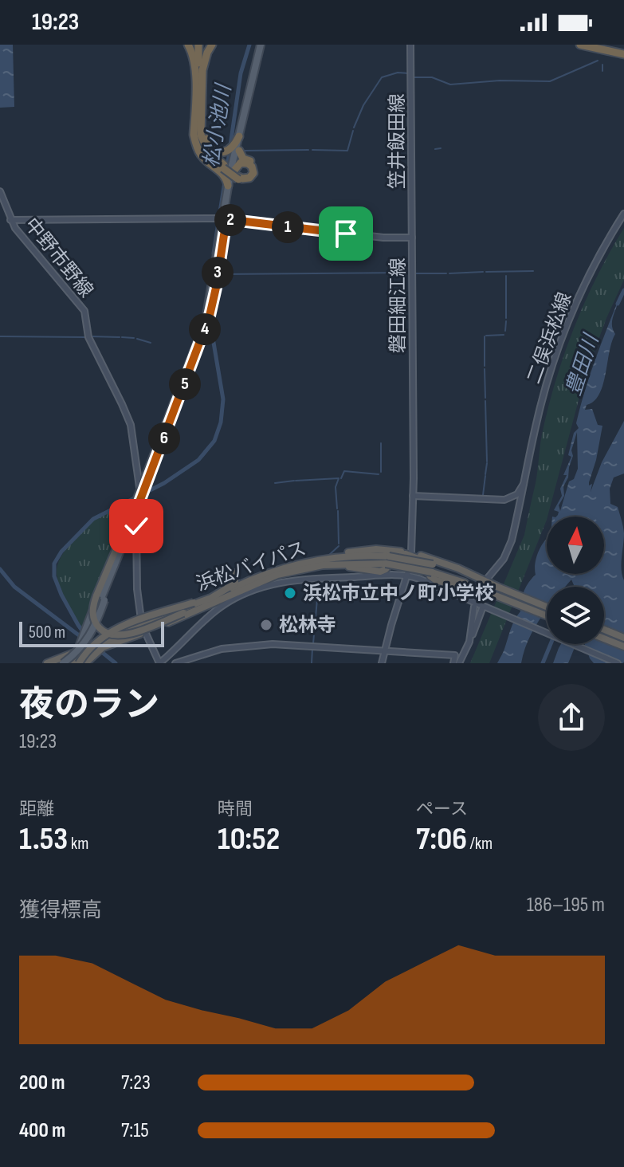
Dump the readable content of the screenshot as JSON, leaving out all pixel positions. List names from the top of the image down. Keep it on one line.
{"streets":{"highway":["浜松バイパス"],"main road":["笠井飯田線","中野市野線","磐田細江線","二俣浜松線"]},"crossings":[["笠井飯田線","磐田細江線"],["中野市野線","磐田細江線"]],"water":["松小池川","豊田川"],"places":["浜松市立中ノ町小学校","松林寺"],"scale_bar":"500 m","north":"top","page":{"status":"19:23","pins":["2","1","3","4","5","6"],"scale":"500 m","heading":["夜のラン","19:23"],"stats":[["距離","1.53 km"],["時間","10:52"],["ペース","7:06 /km"]],"chart":["獲得標高","186–195 m"],"list":[{"name":"200 m","note":"7:23"},{"name":"400 m","note":"7:15"}]}}
